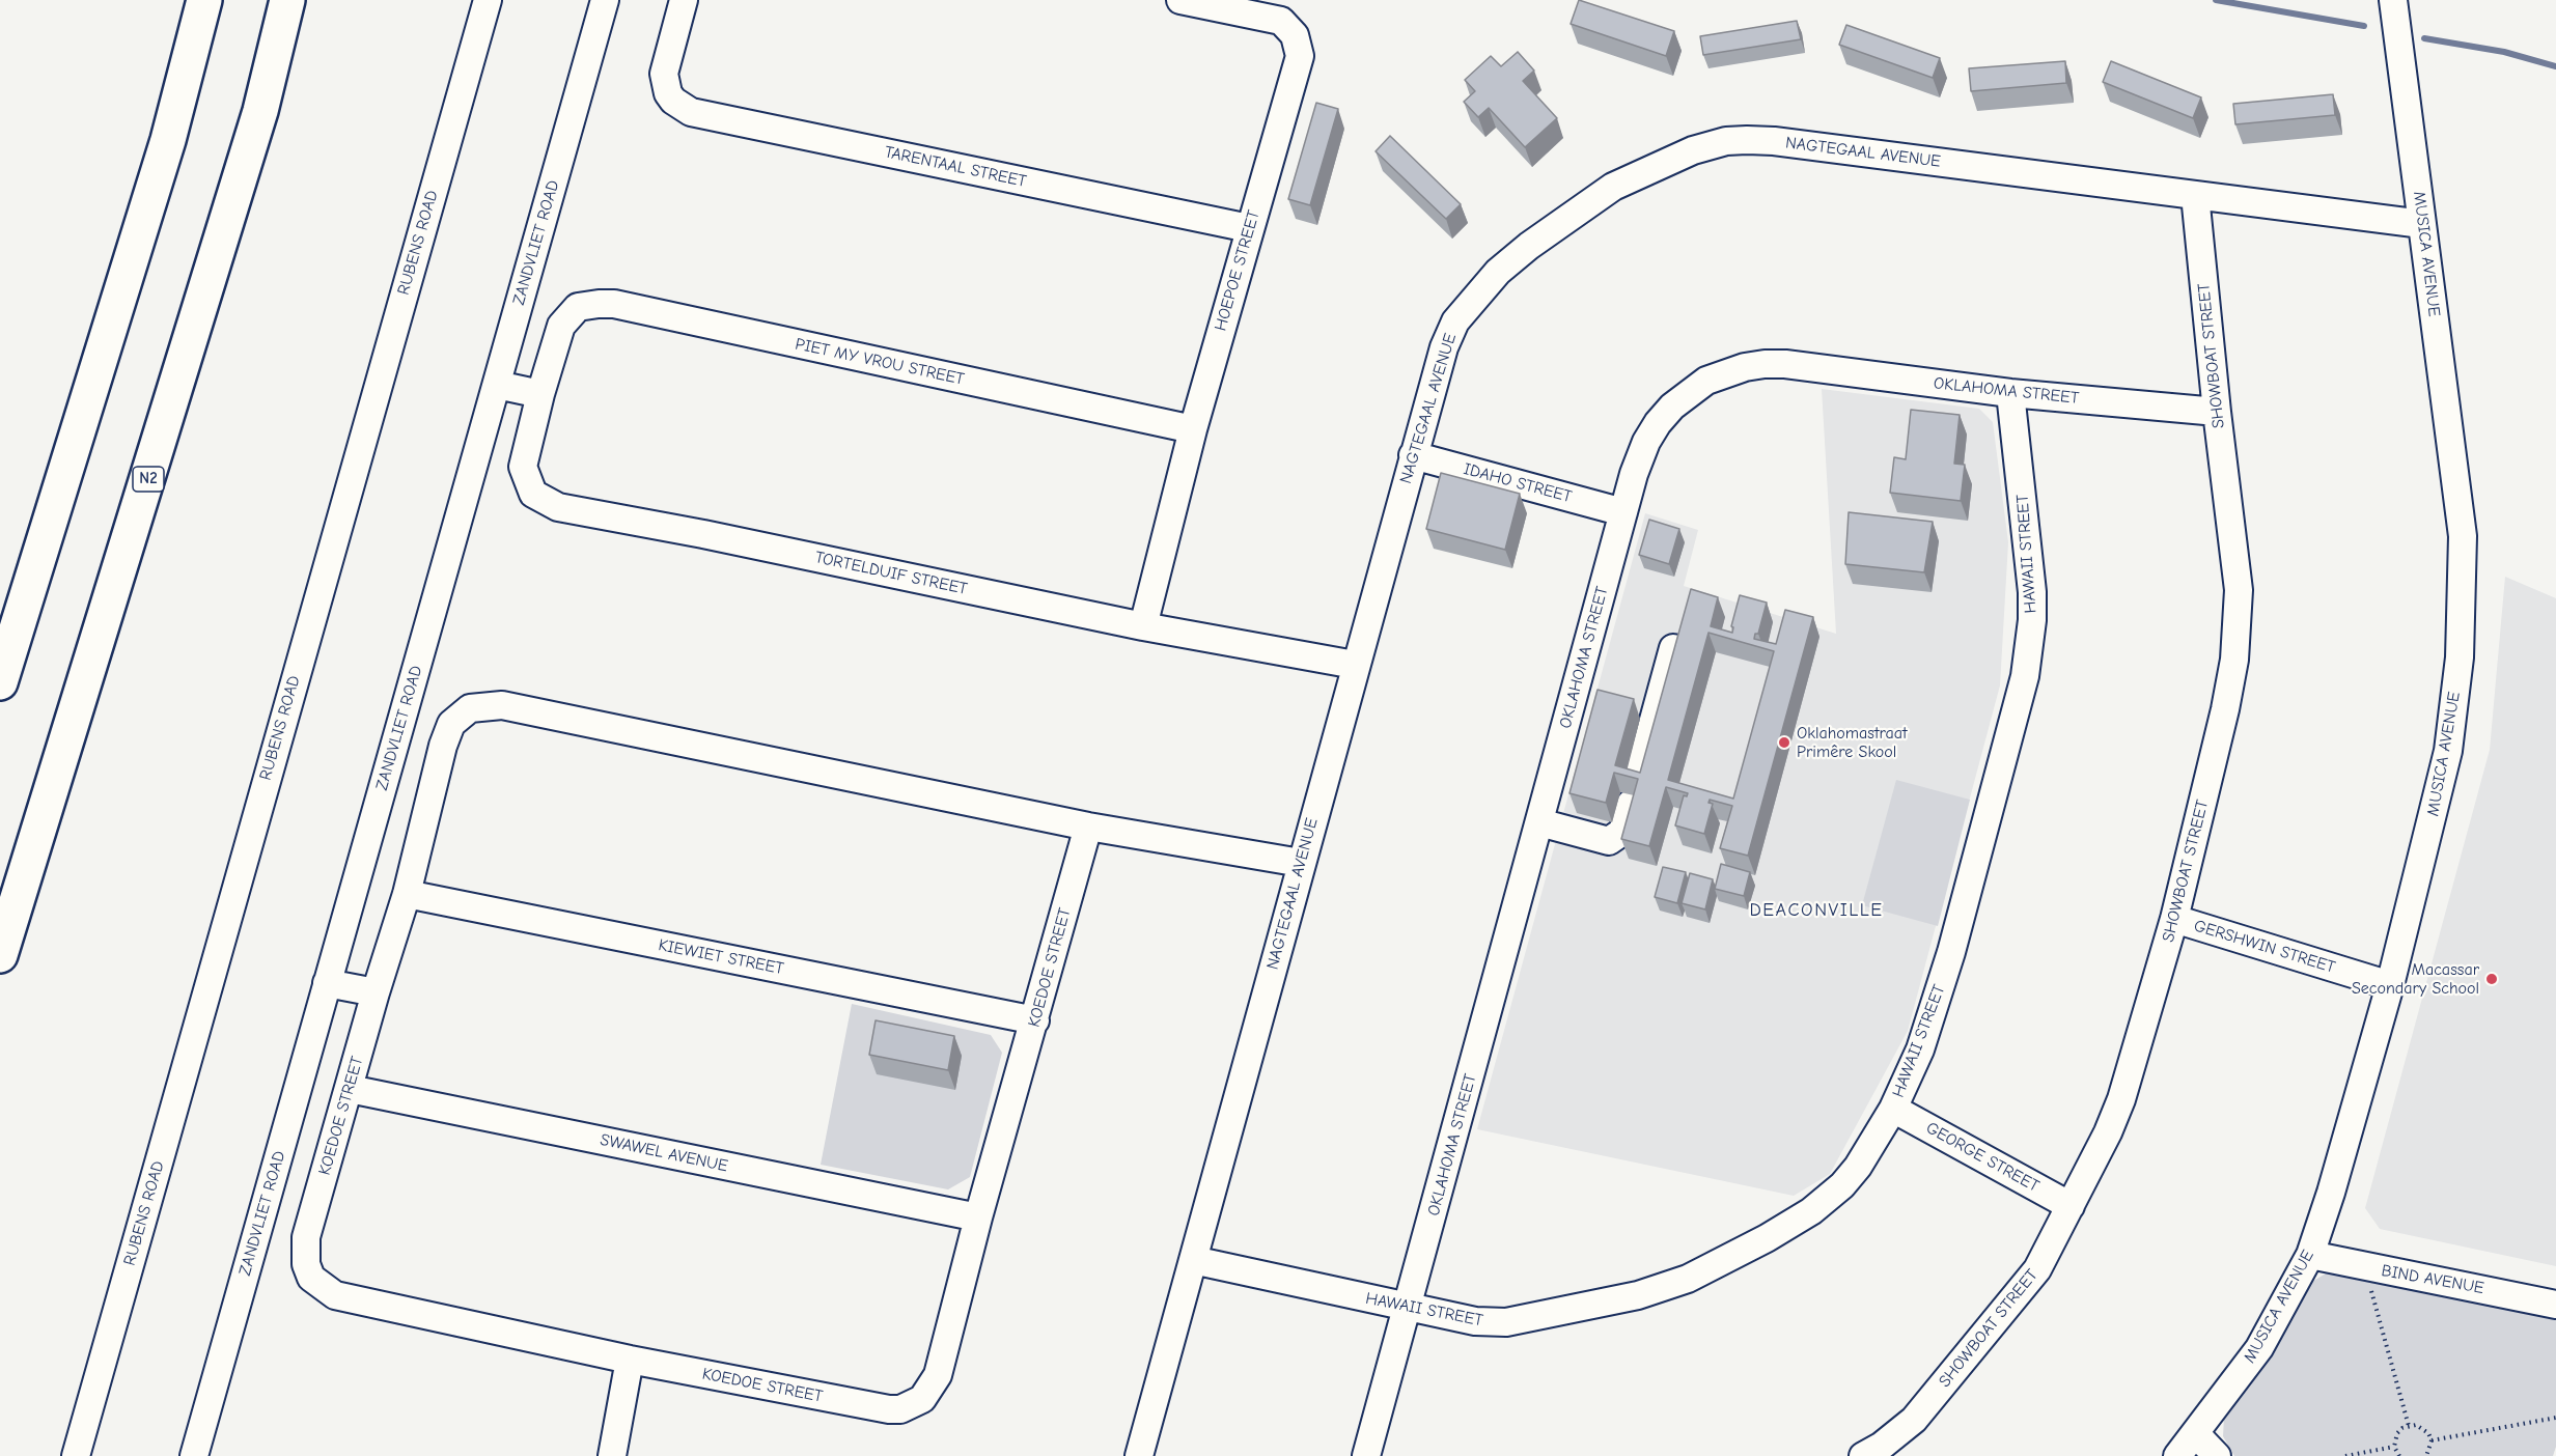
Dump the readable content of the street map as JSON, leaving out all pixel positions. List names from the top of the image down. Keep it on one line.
{"streets":{"highway":["N2"],"street":["NAGTEGAAL AVENUE","TARENTAAL STREET","RUBENS ROAD","ZANDVLIET ROAD","MUSICA AVENUE","HOEPOE STREET","SHOWBOAT STREET","PIET MY VROU STREET","OKLAHOMA STREET","IDAHO STREET","HAWAII STREET","TORTELDUIF STREET","GERSHWIN STREET","KIEWIET STREET","KOEDOE STREET","SWAWEL AVENUE","GEORGE STREET","BIND AVENUE"]},"crossings":[["NAGTEGAAL AVENUE","MUSICA AVENUE"],["NAGTEGAAL AVENUE","SHOWBOAT STREET"],["NAGTEGAAL AVENUE","IDAHO STREET"],["NAGTEGAAL AVENUE","HAWAII STREET"],["NAGTEGAAL AVENUE","TORTELDUIF STREET"],["NAGTEGAAL AVENUE","KOEDOE STREET"],["TARENTAAL STREET","HOEPOE STREET"],["MUSICA AVENUE","GERSHWIN STREET"],["MUSICA AVENUE","BIND AVENUE"],["HOEPOE STREET","PIET MY VROU STREET"],["HOEPOE STREET","TORTELDUIF STREET"],["SHOWBOAT STREET","OKLAHOMA STREET"],["SHOWBOAT STREET","GERSHWIN STREET"],["SHOWBOAT STREET","GEORGE STREET"],["PIET MY VROU STREET","TORTELDUIF STREET"],["OKLAHOMA STREET","IDAHO STREET"],["OKLAHOMA STREET","HAWAII STREET"],["HAWAII STREET","GEORGE STREET"],["KIEWIET STREET","KOEDOE STREET"],["KOEDOE STREET","SWAWEL AVENUE"]],"districts":["DEACONVILLE"],"places":["Oklahomastraat Primêre Skool","Macassar Secondary School"]}
